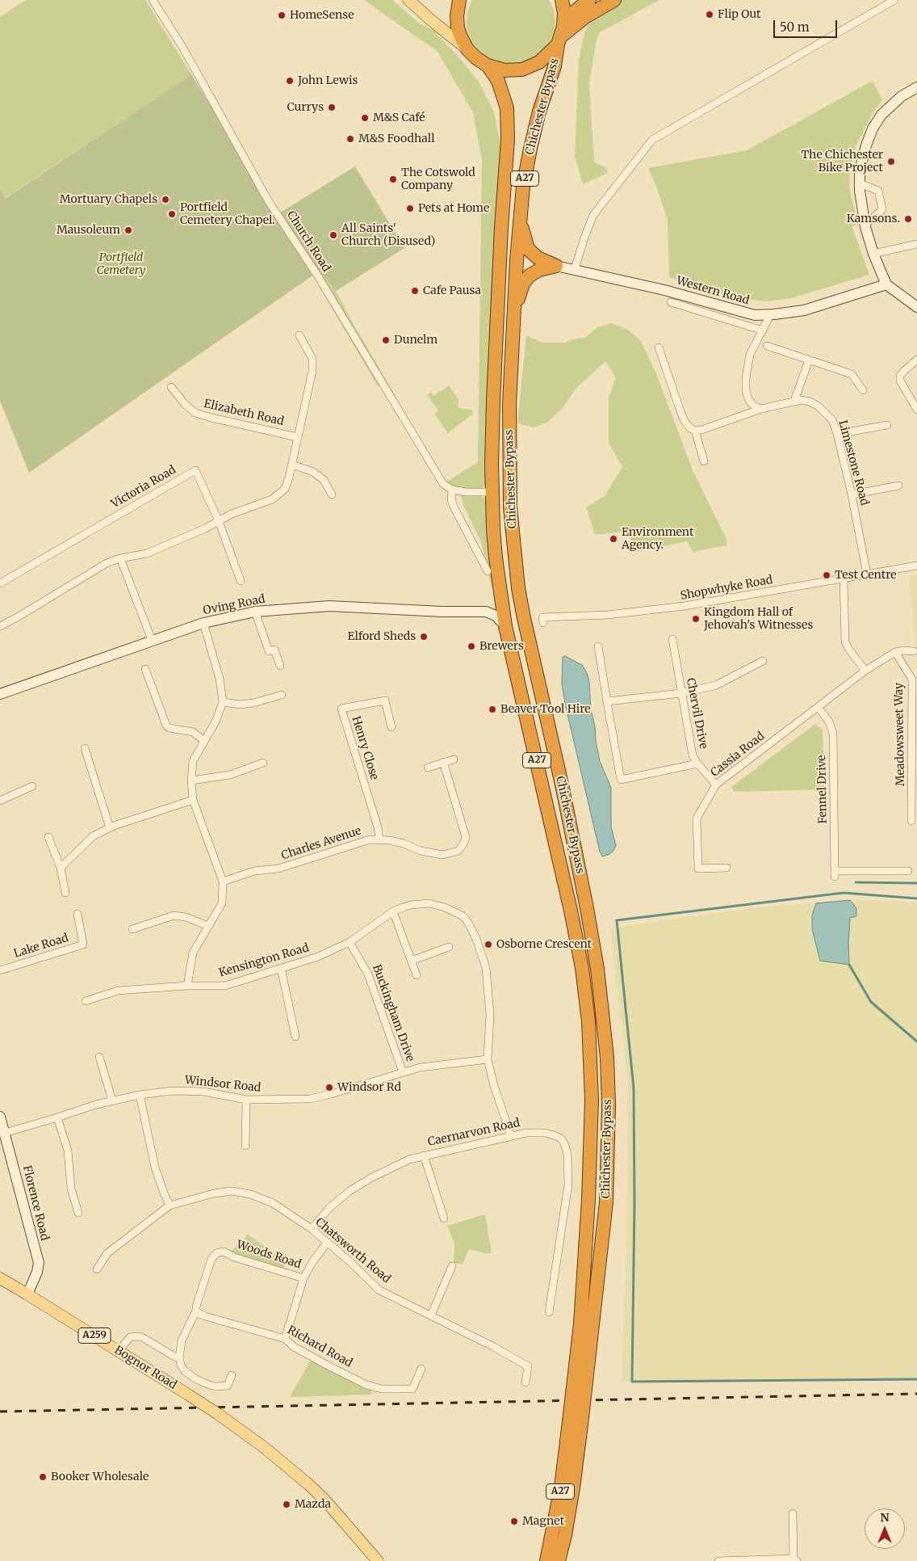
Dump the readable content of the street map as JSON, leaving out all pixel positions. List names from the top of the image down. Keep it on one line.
{"streets":{"highway":["Chichester Bypass","A27"],"main road":["Western Road","Oving Road","Florence Road","A259","Bognor Road"],"street":["Church Road","Elizabeth Road","Limestone Road","Victoria Road","Shopwhyke Road","Chervil Drive","Meadowsweet Way","Henry Close","Cassia Road","Fennel Drive","Charles Avenue","Lake Road","Kensington Road","Buckingham Drive","Windsor Road","Caernarvon Road","Chatsworth Road","Woods Road","Richard Road"]},"crossings":[["Limestone Road","Shopwhyke Road"],["Chervil Drive","Cassia Road"],["Meadowsweet Way","Cassia Road"],["Henry Close","Charles Avenue"],["Cassia Road","Fennel Drive"],["Kensington Road","Buckingham Drive"],["Buckingham Drive","Windsor Road"],["Windsor Road","Florence Road"],["Caernarvon Road","Chatsworth Road"],["Florence Road","Bognor Road"],["Woods Road","Richard Road"]],"parks":["Portfield Cemetery"],"places":["Flip Out","HomeSense","John Lewis","Currys","M&S Café","M&S Foodhall","The Chichester Bike Project","The Cotswold Company","Mortuary Chapels","Pets at Home","Portfield Cemetery Chapel.","Kamsons.","Mausoleum","All Saints' Church (Disused)","Cafe Pausa","Dunelm","Environment Agency.","Test Centre","Kingdom Hall of Jehovah's Witnesses","Elford Sheds","Brewers","Beaver Tool Hire","Osborne Crescent","Windsor Rd","Booker Wholesale","Mazda","Magnet"],"scale_bar":"50 m","north":"top"}
